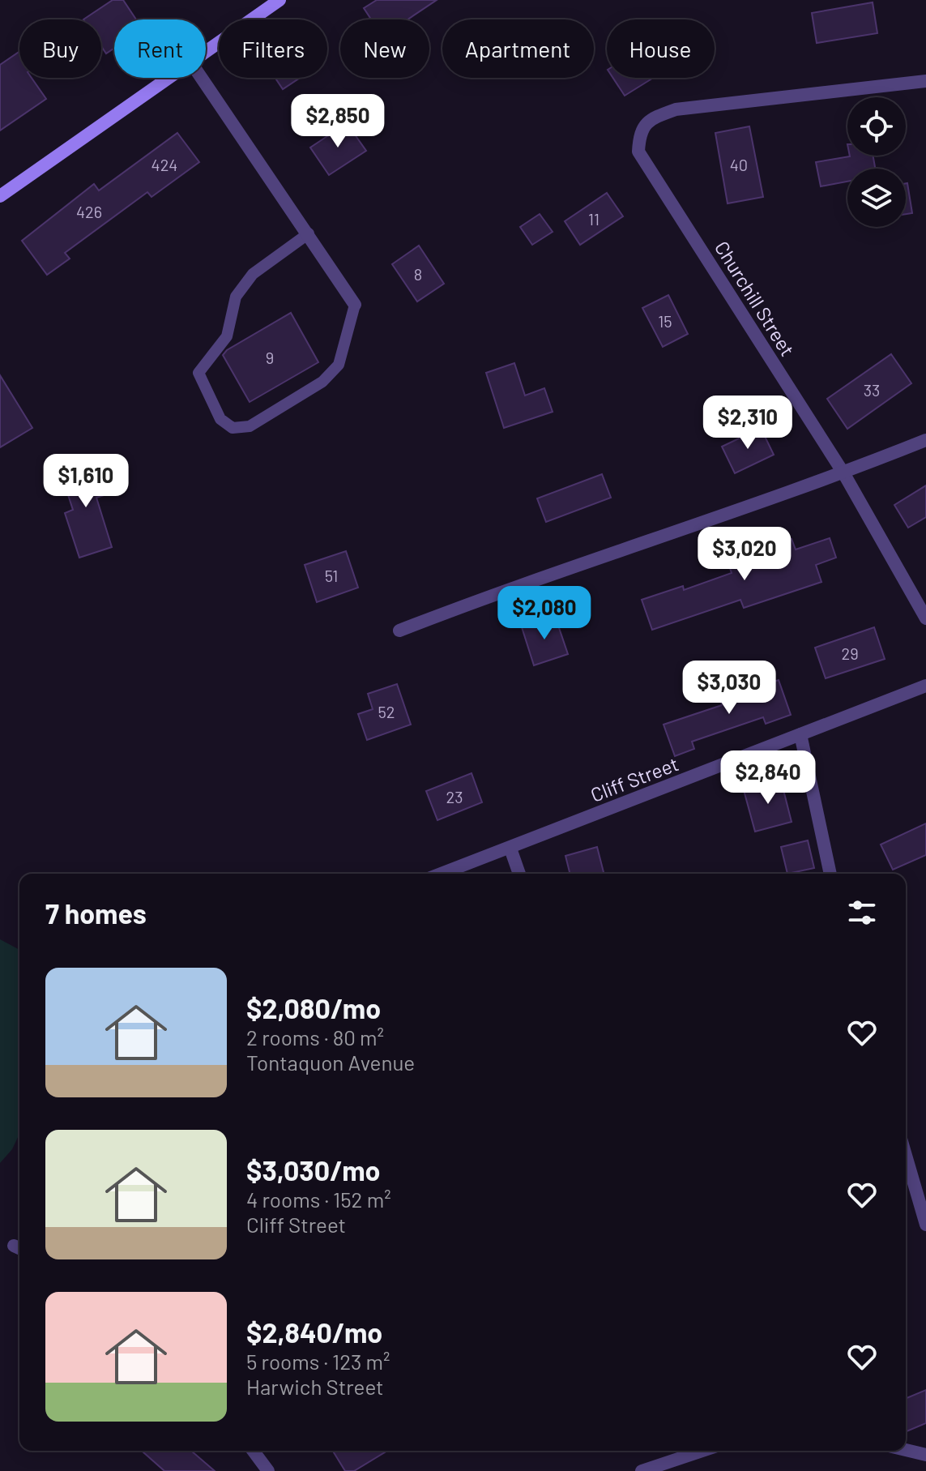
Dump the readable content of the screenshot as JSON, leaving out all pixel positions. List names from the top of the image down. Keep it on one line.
{"streets":{"street":["Churchill Street","Cliff Street"]},"house_numbers":["424","40","426","11","8","15","9","33","51","29","52","23"],"page":{"chip":["Buy","Rent","Filters","New","Apartment","House"],"price":["$2,850","$2,310","$1,610","$3,020","$2,080","$3,030","$2,840"],"heading":"7 homes","list":[{"name":"$2,080/mo","note":"2 rooms · 80 m² · Tontaquon Avenue"},{"name":"$3,030/mo","note":"4 rooms · 152 m² · Cliff Street"},{"name":"$2,840/mo","note":"5 rooms · 123 m² · Harwich Street"}]}}
